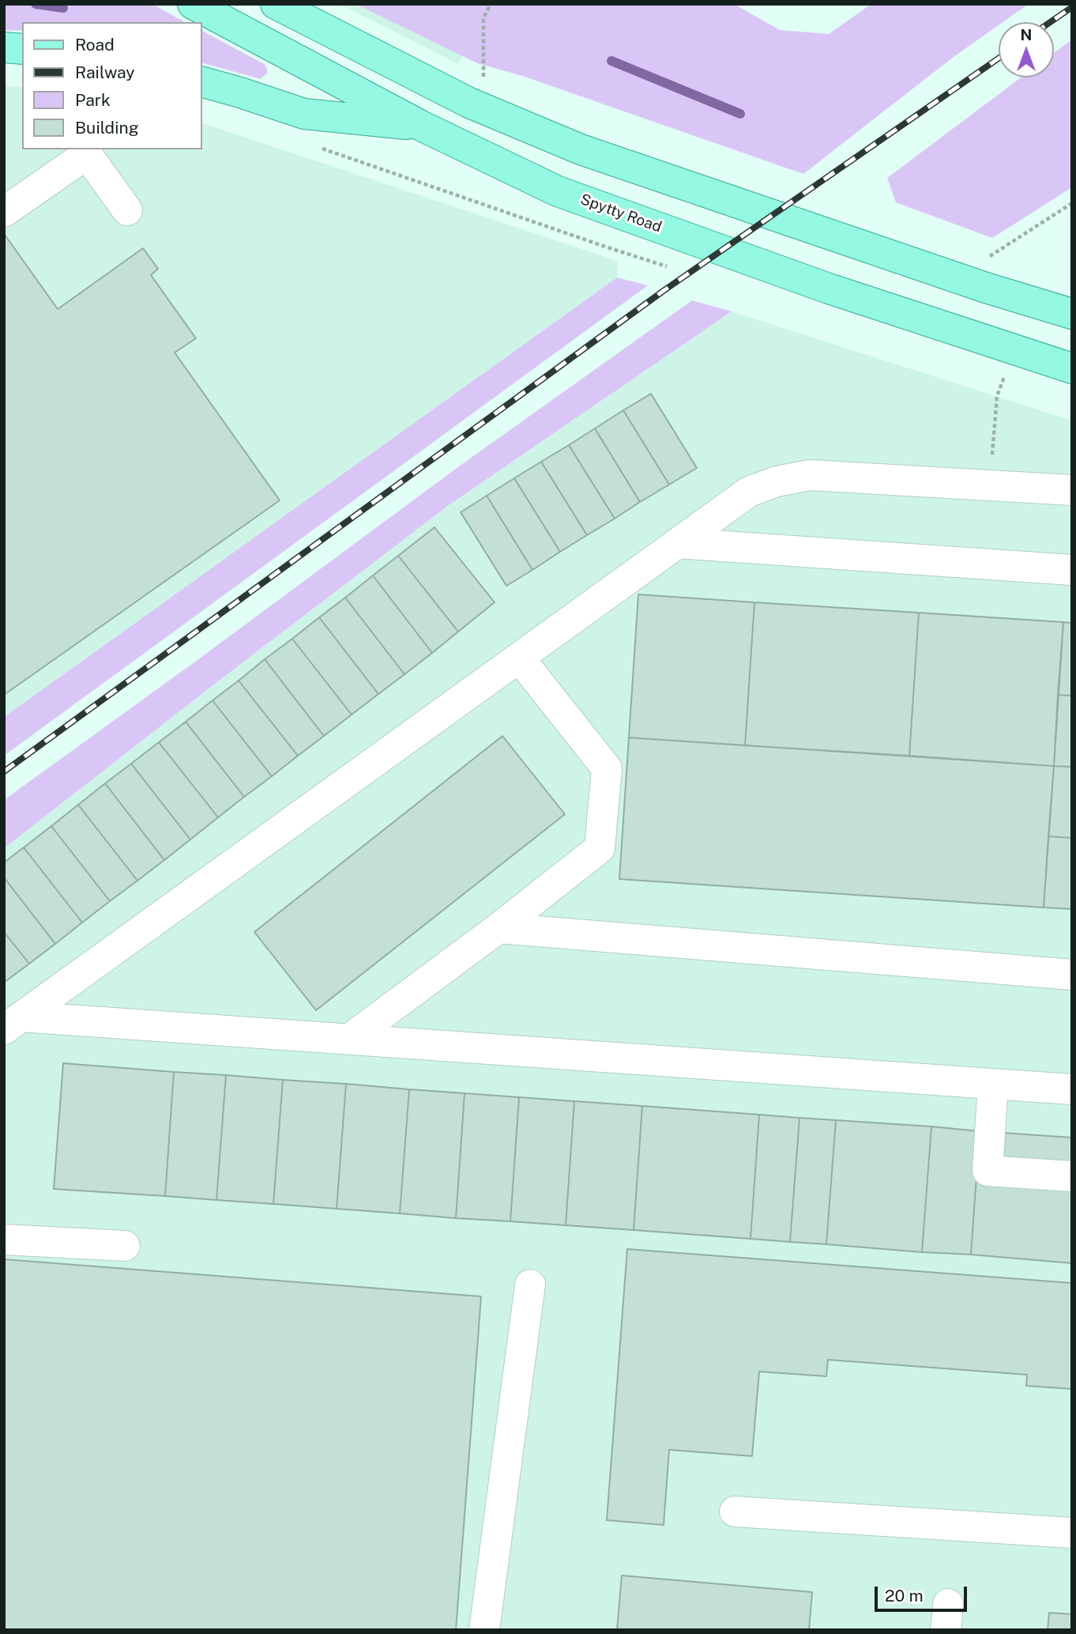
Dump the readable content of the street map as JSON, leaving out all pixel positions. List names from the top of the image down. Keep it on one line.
{"streets":{"main road":["Spytty Road"]},"legend":["Road","Railway","Park","Building"],"scale_bar":"20 m","north":"top"}
